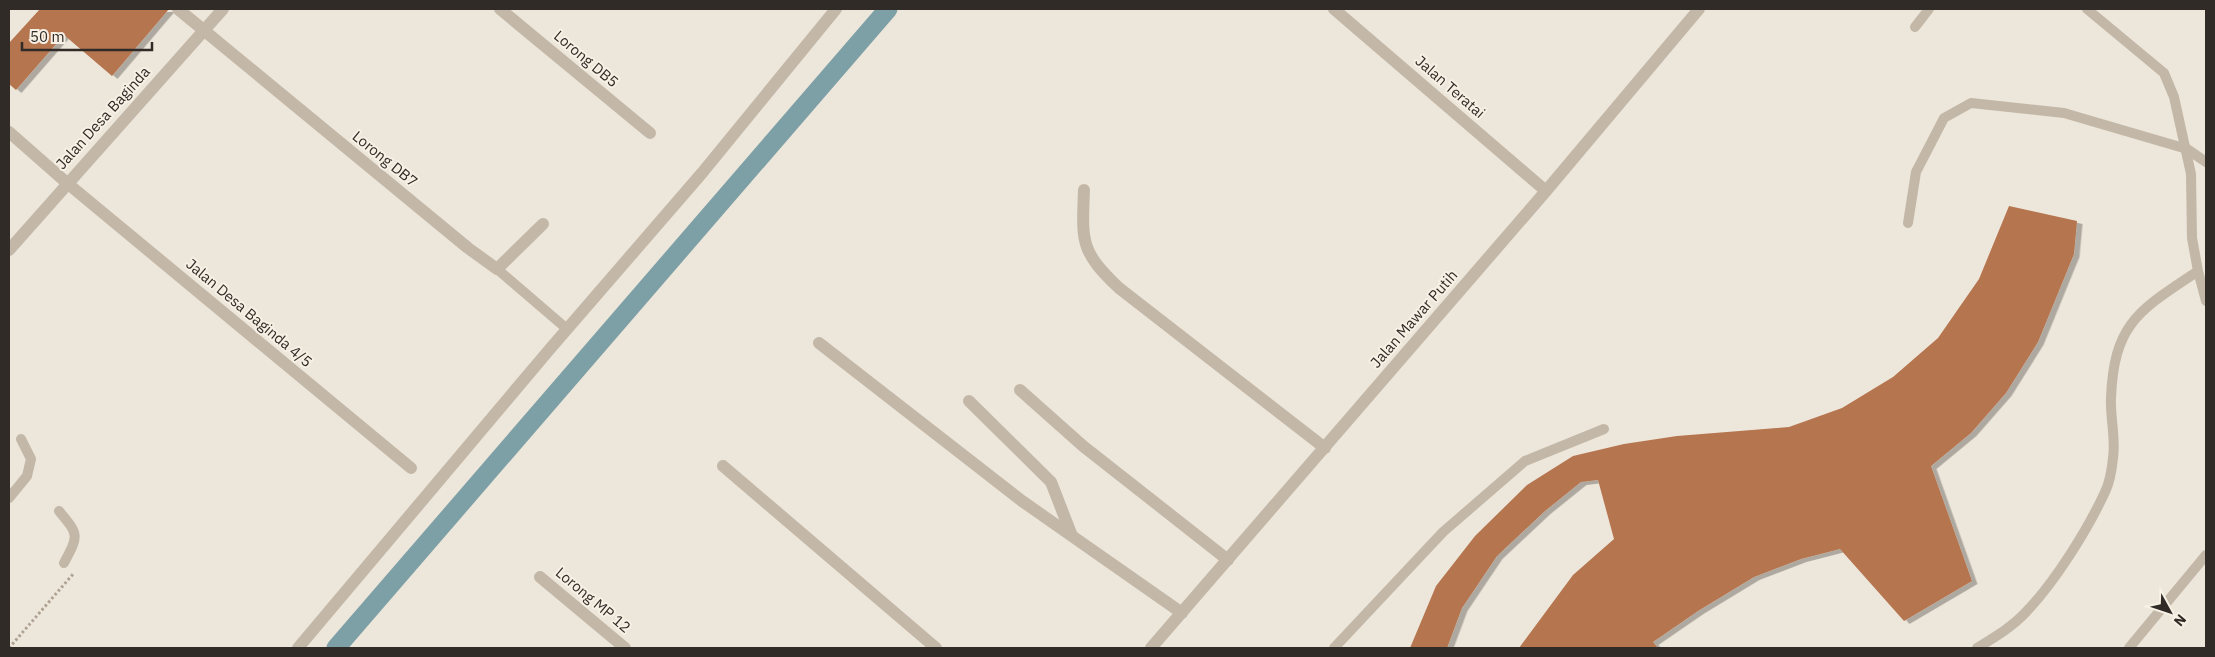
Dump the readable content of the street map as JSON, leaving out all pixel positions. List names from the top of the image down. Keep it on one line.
{"streets":{"street":["Lorong DB5","Jalan Teratai","Jalan Desa Baginda","Lorong DB7","Jalan Desa Baginda 4/5","Jalan Mawar Putih","Lorong MP 12"]},"crossings":[["Jalan Teratai","Jalan Mawar Putih"],["Jalan Desa Baginda","Lorong DB7"],["Jalan Desa Baginda","Jalan Desa Baginda 4/5"]],"scale_bar":"50 m","north":"bottom right"}
